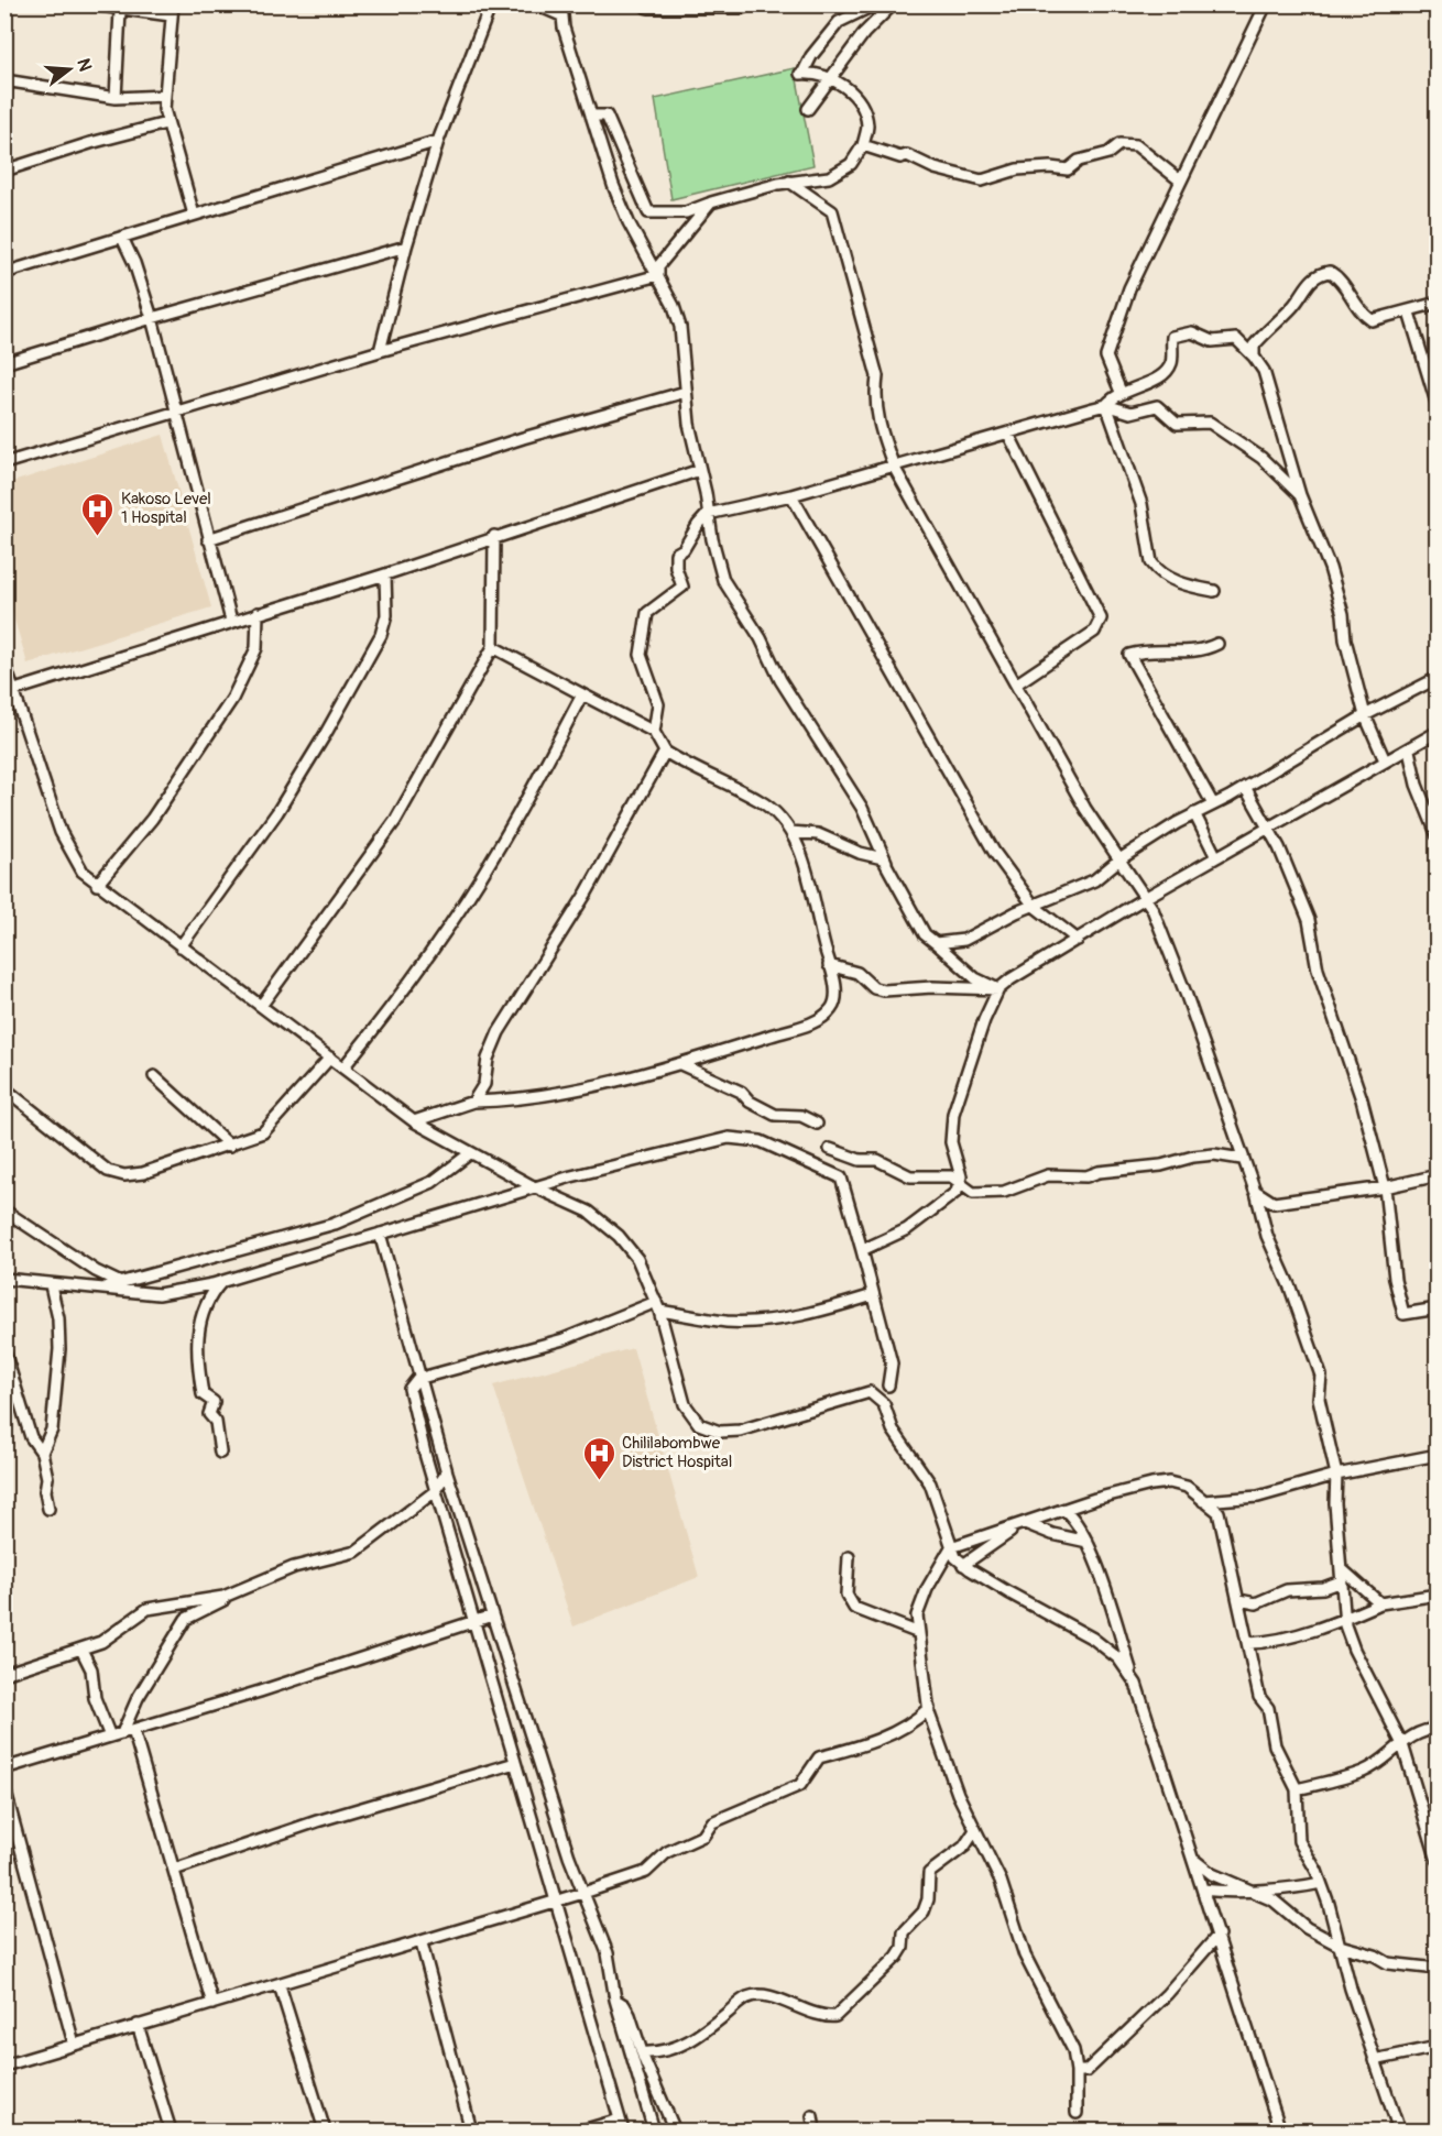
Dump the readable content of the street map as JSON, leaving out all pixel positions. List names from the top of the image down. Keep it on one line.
{"places":{"hospital":["Kakoso Level 1 Hospital","Chililabombwe District Hospital"]},"north":"right"}
